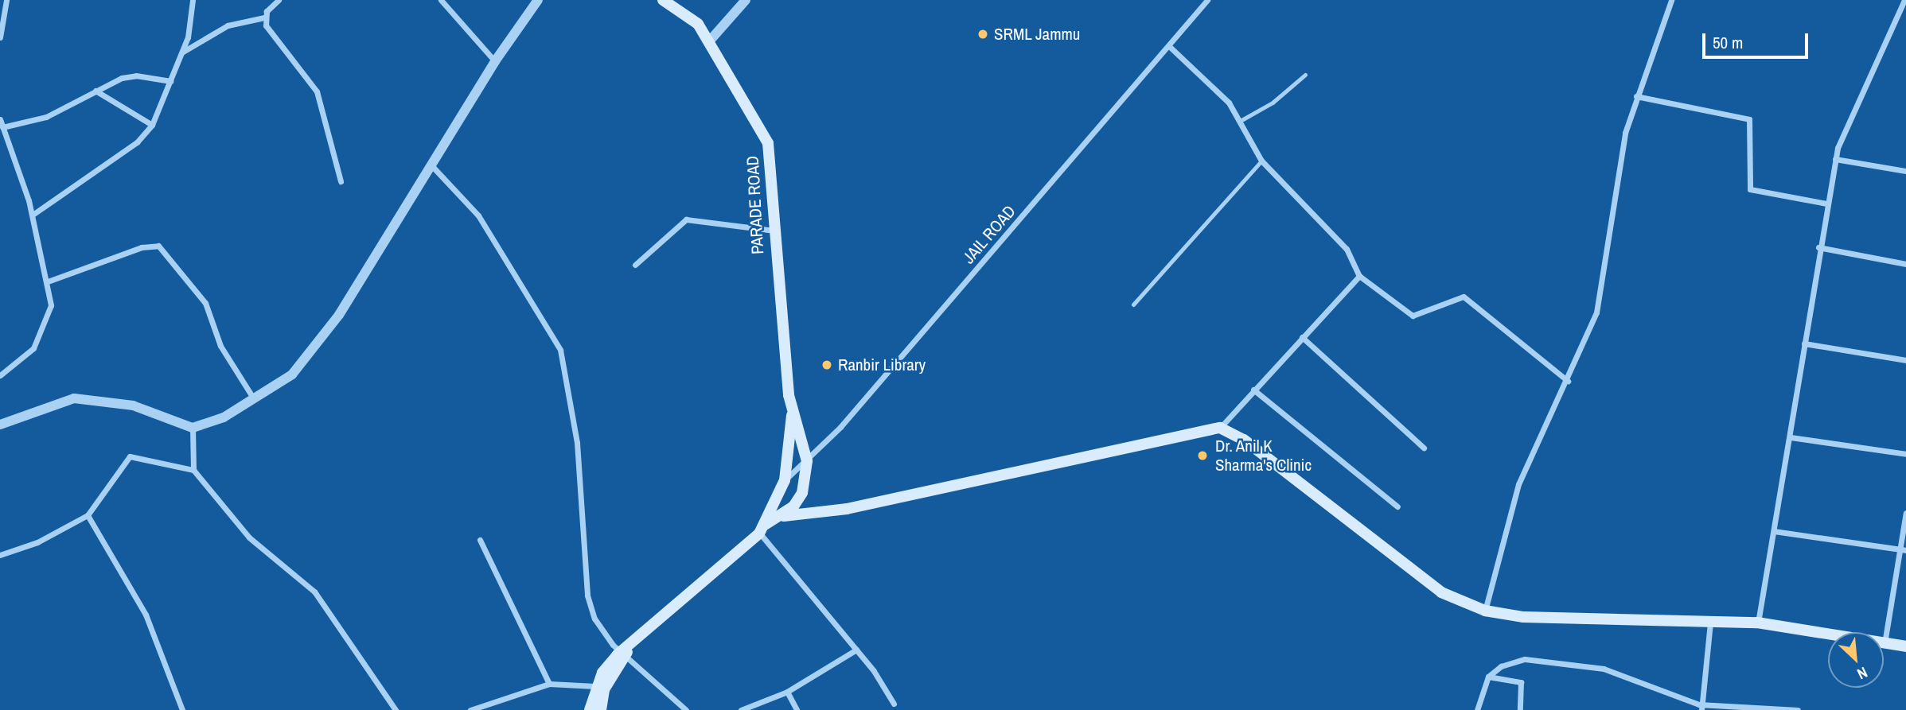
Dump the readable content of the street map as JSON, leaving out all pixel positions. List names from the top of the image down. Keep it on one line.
{"streets":{"main road":["PARADE ROAD"],"street":["JAIL ROAD"]},"places":["SRML Jammu","Ranbir Library","Dr. Anil K Sharma's Clinic"],"scale_bar":"50 m","north":"bottom right"}
